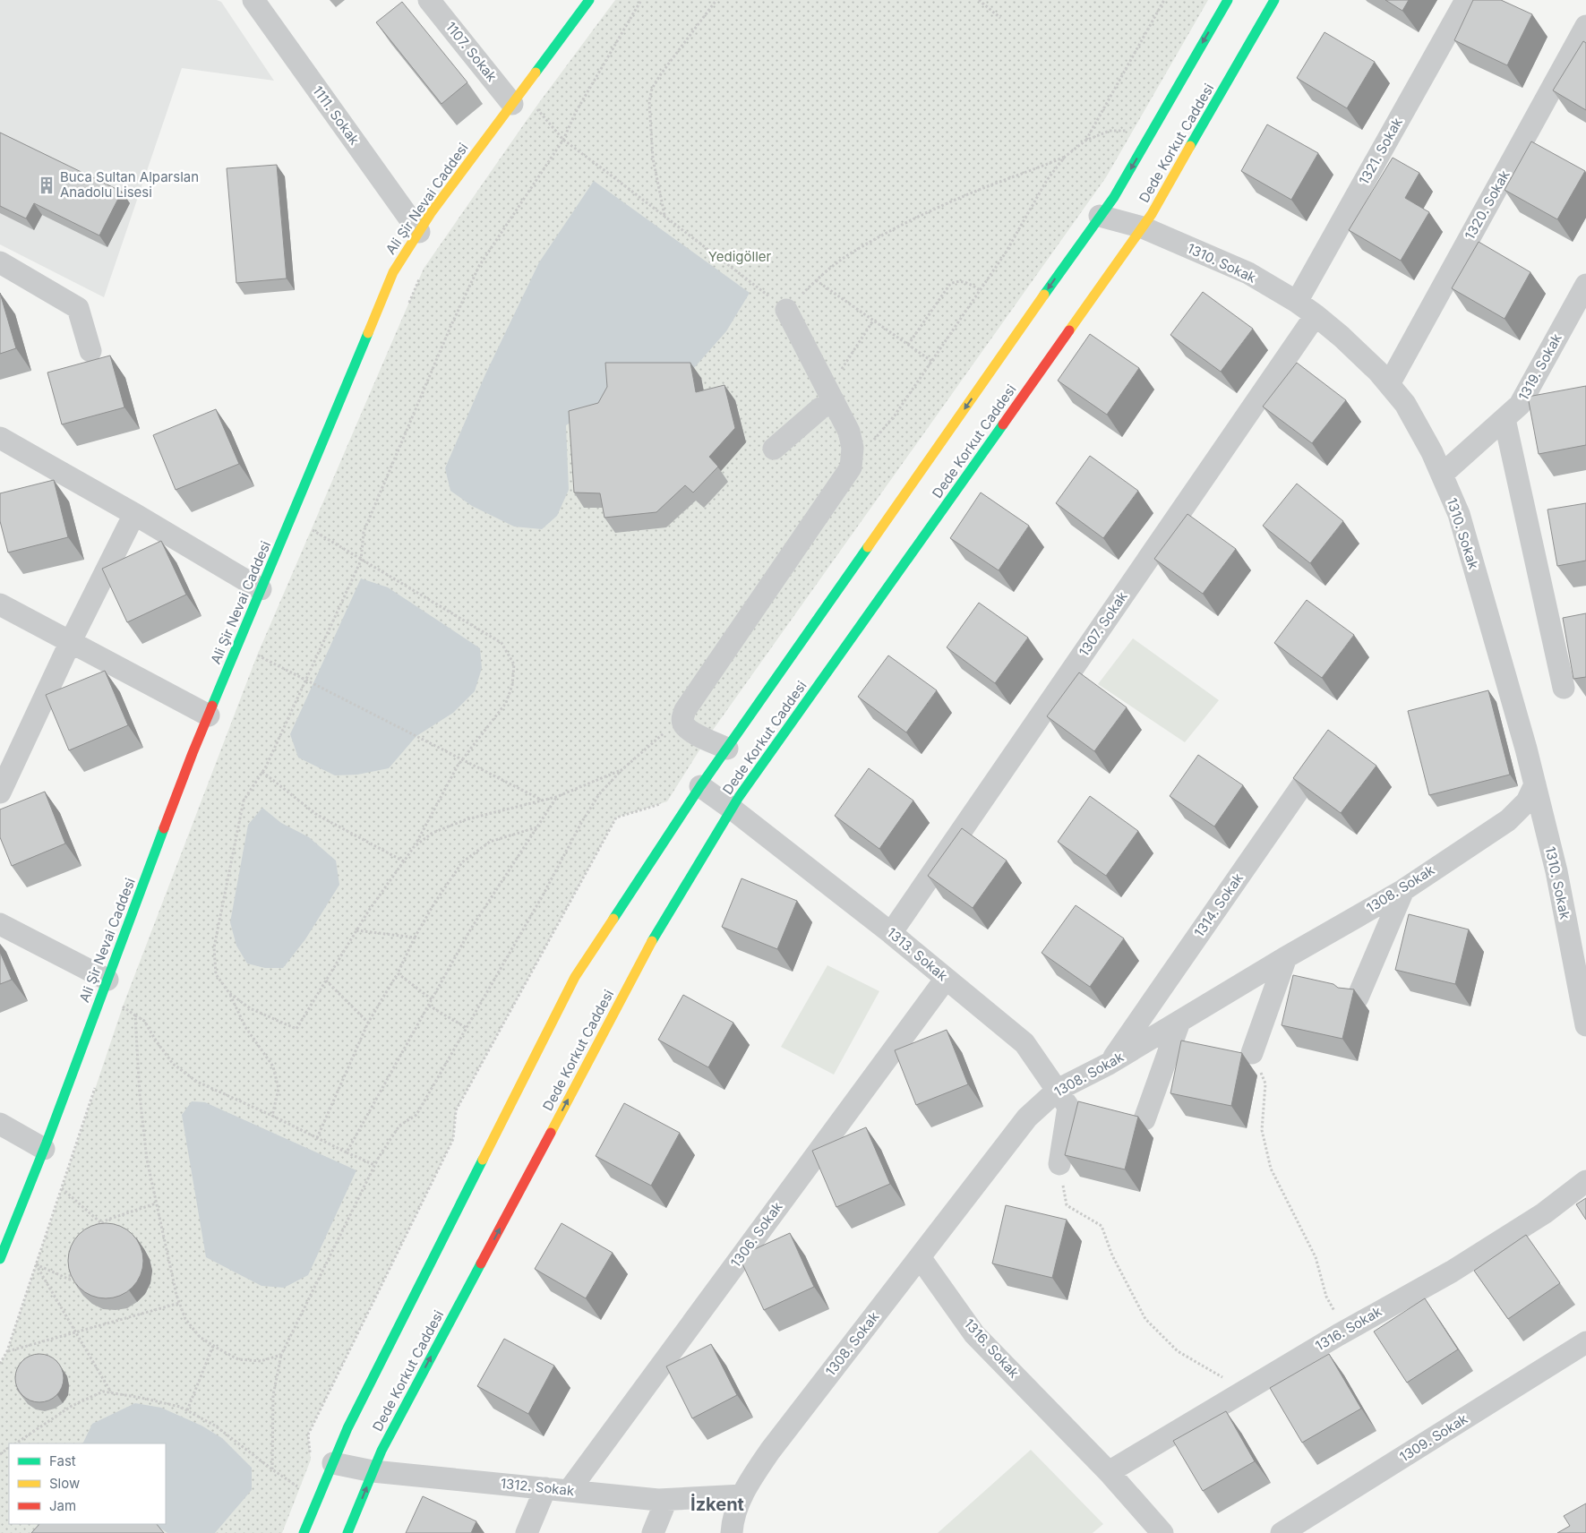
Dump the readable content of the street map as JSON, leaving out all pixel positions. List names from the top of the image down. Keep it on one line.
{"streets":{"main road":["Dede Korkut Caddesi","Ali Şir Nevai Caddesi"],"street":["1107. Sokak","1111. Sokak","1321. Sokak","1320. Sokak","1310. Sokak","1319. Sokak","1307. Sokak","1308. Sokak","1314. Sokak","1313. Sokak","1306. Sokak","1316. Sokak","1309. Sokak","1312. Sokak"]},"crossings":[["1107. Sokak","Ali Şir Nevai Caddesi"],["1111. Sokak","Ali Şir Nevai Caddesi"],["Dede Korkut Caddesi","1310. Sokak"],["Dede Korkut Caddesi","1313. Sokak"],["Dede Korkut Caddesi","1312. Sokak"],["1321. Sokak","1310. Sokak"],["1320. Sokak","1310. Sokak"],["1310. Sokak","1319. Sokak"],["1310. Sokak","1307. Sokak"],["1310. Sokak","1308. Sokak"],["1307. Sokak","1313. Sokak"],["1308. Sokak","1314. Sokak"],["1308. Sokak","1313. Sokak"],["1308. Sokak","1316. Sokak"],["1308. Sokak","1312. Sokak"],["1313. Sokak","1306. Sokak"],["1306. Sokak","1312. Sokak"]],"districts":["İzkent"],"parks":["Yedigöller"],"places":{"building":["Buca Sultan Alparslan Anadolu Lisesi"]},"legend":["Fast","Slow","Jam"]}
